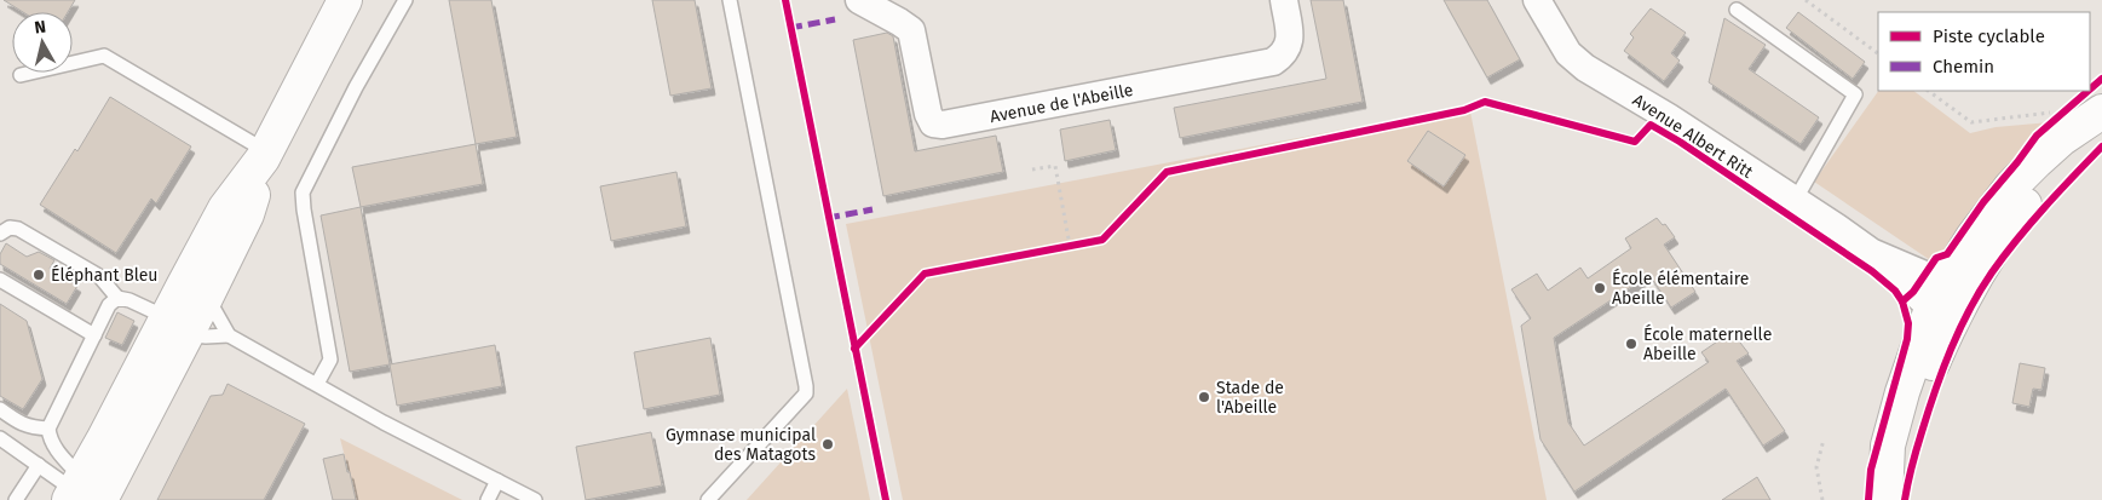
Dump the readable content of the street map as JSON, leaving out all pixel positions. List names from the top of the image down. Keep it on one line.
{"streets":{"street":["Avenue de l'Abeille","Avenue Albert Ritt"]},"places":["Éléphant Bleu","École élémentaire Abeille","École maternelle Abeille","Stade de l'Abeille","Gymnase municipal des Matagots"],"legend":["Piste cyclable","Chemin"],"north":"top"}
